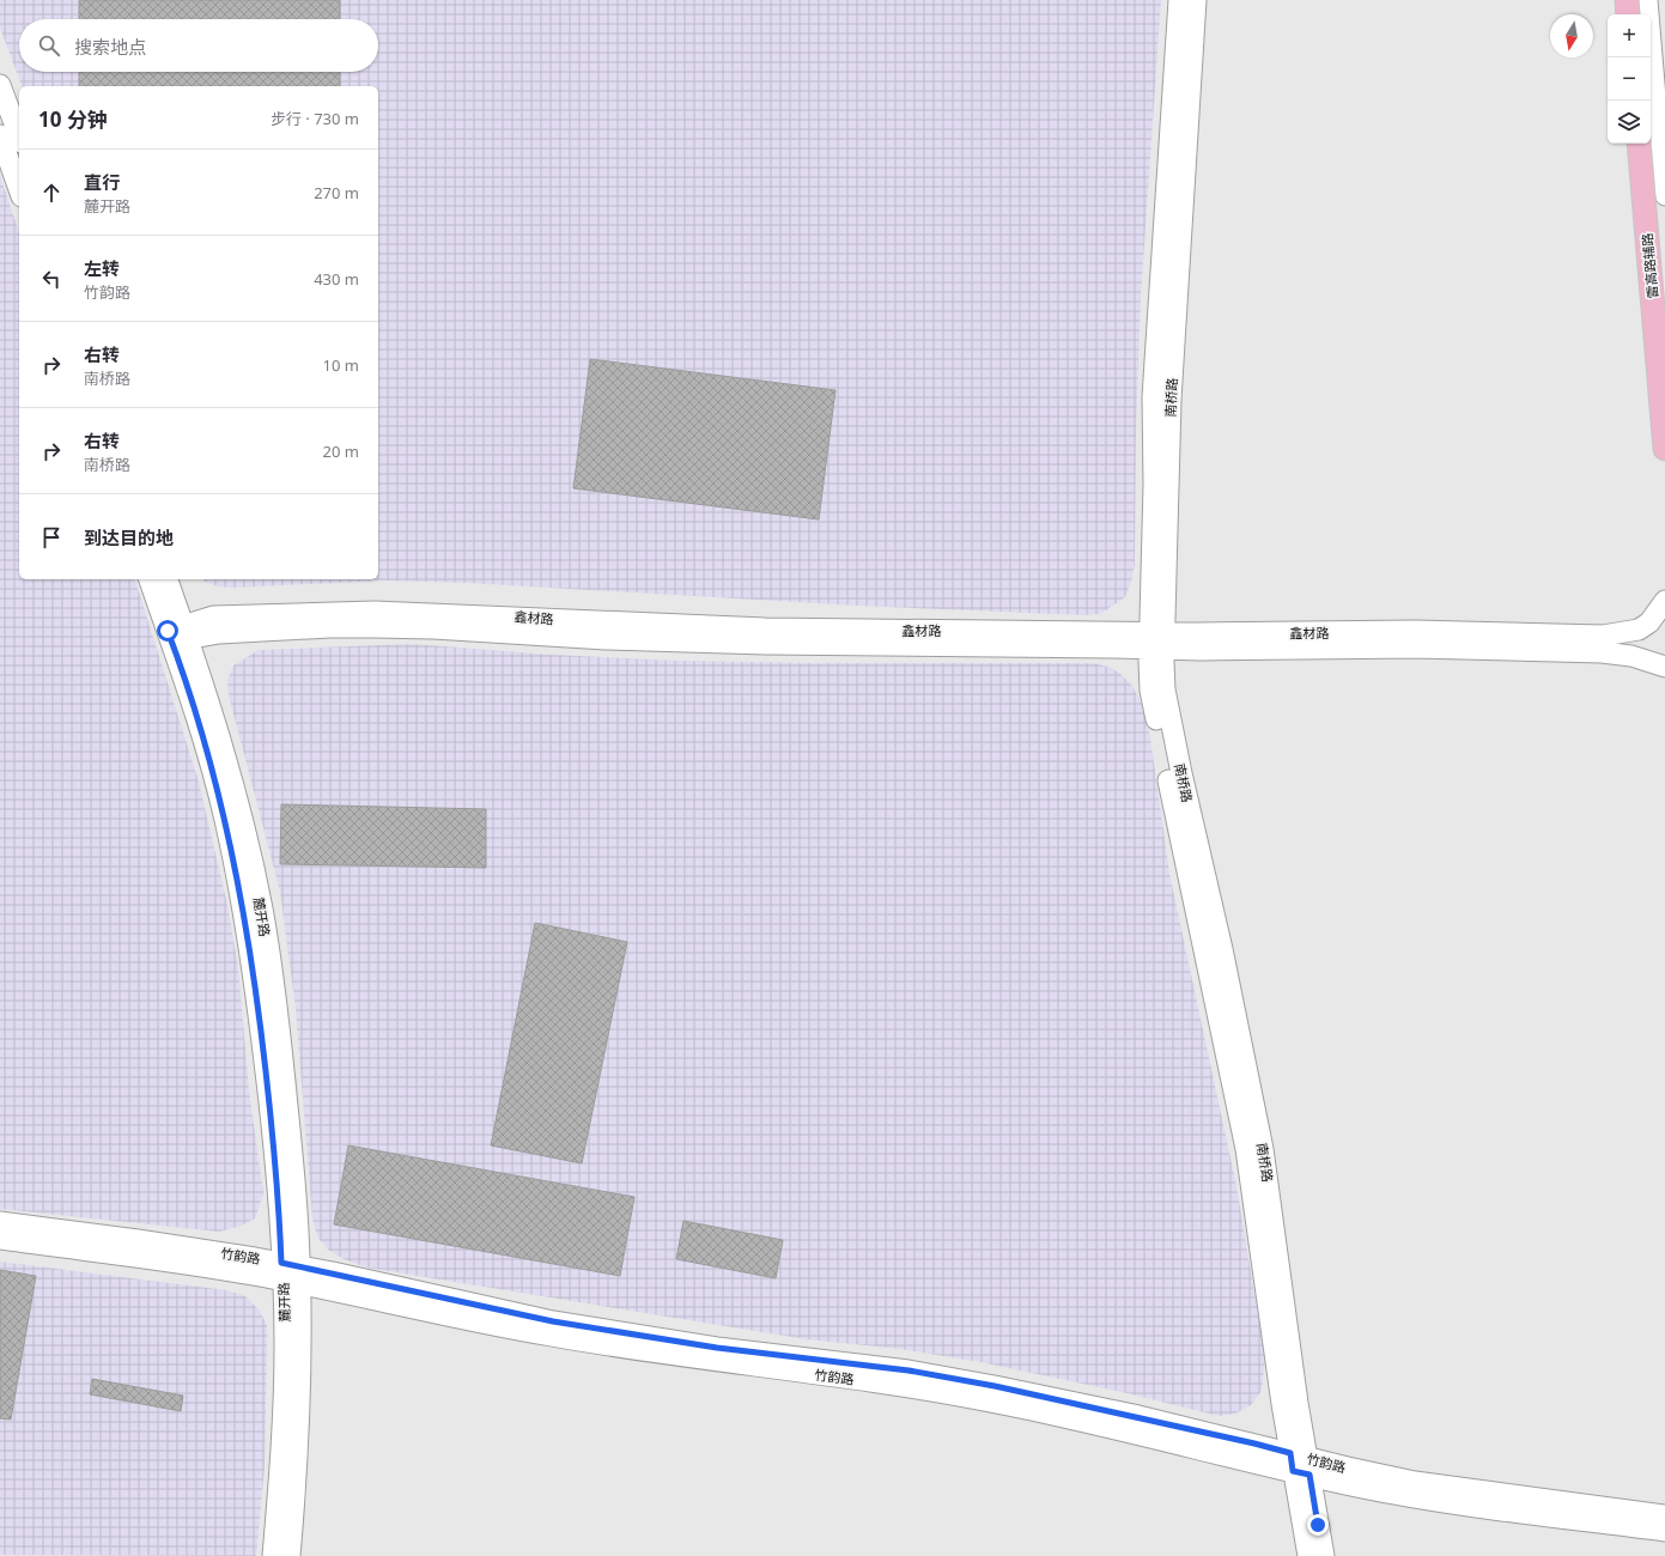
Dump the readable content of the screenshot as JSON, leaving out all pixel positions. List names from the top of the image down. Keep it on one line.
{"streets":{"main road":["雷高路辅路","南桥路","鑫材路","麓开路","竹韵路"]},"crossings":[["南桥路","鑫材路"],["南桥路","竹韵路"],["鑫材路","麓开路"],["麓开路","竹韵路"]],"north":"bottom","page":{"map_buttons":["+","−"],"search":"搜索地点","heading":["10 分钟","步行 · 730 m"],"list":[["直行","麓开路","270 m"],["左转","竹韵路","430 m"],["右转","南桥路","10 m"],["右转","南桥路","20 m"],"到达目的地"]}}
